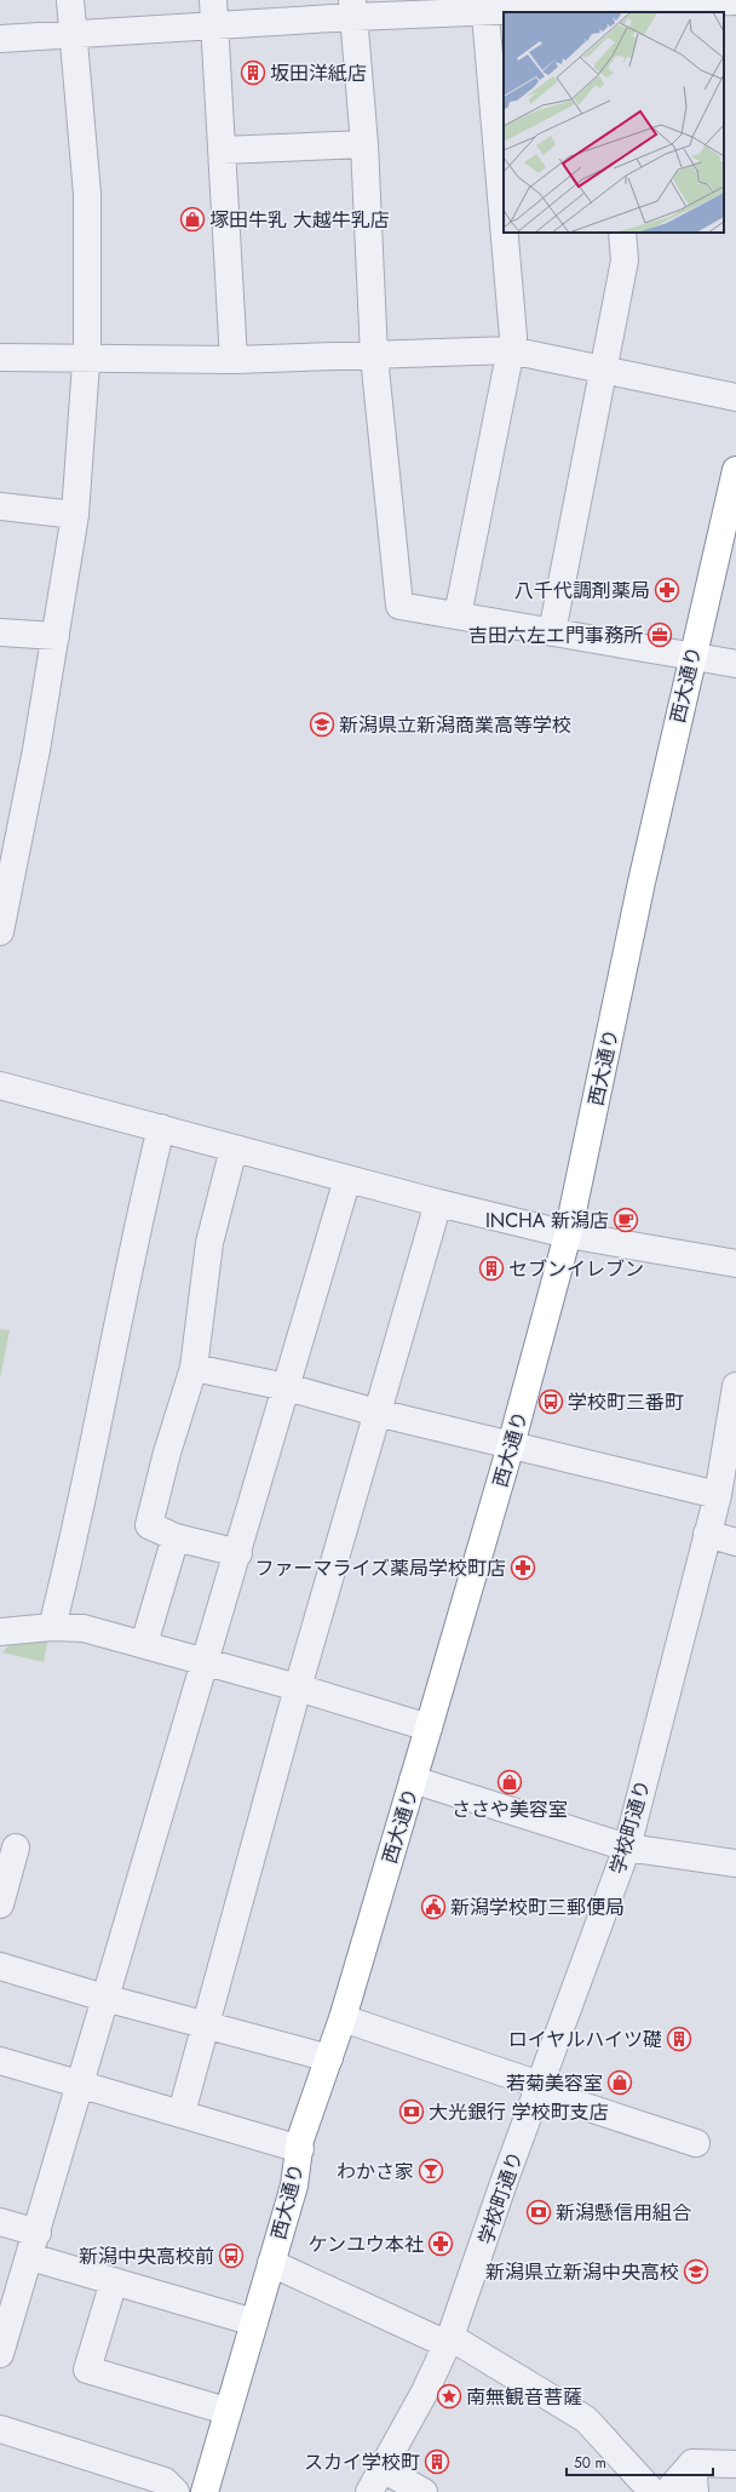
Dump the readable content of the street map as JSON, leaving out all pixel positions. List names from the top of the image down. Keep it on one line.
{"streets":{"highway":["西大通り"],"street":["学校町通り"]},"places":{"building":["坂田洋紙店","セブンイレブン","ロイヤルハイツ礎","スカイ学校町"],"shop":["塚田牛乳 大越牛乳店","ささや美容室","若菊美容室"],"pharmacy":["八千代調剤薬局","ファーマライズ薬局学校町店","ケンユウ本社"],"office":["吉田六左エ門事務所"],"school or university":["新潟県立新潟商業高等学校","新潟県立新潟中央高校"],"cafe":["INCHA 新潟店"],"bus stop":["学校町三番町","新潟中央高校前"],"public building":["新潟学校町三郵便局"],"bank":["大光銀行 学校町支店","新潟懸信用組合"],"bar":["わかさ家"],"place":["南無観音菩薩"]},"scale_bar":"50 m"}
